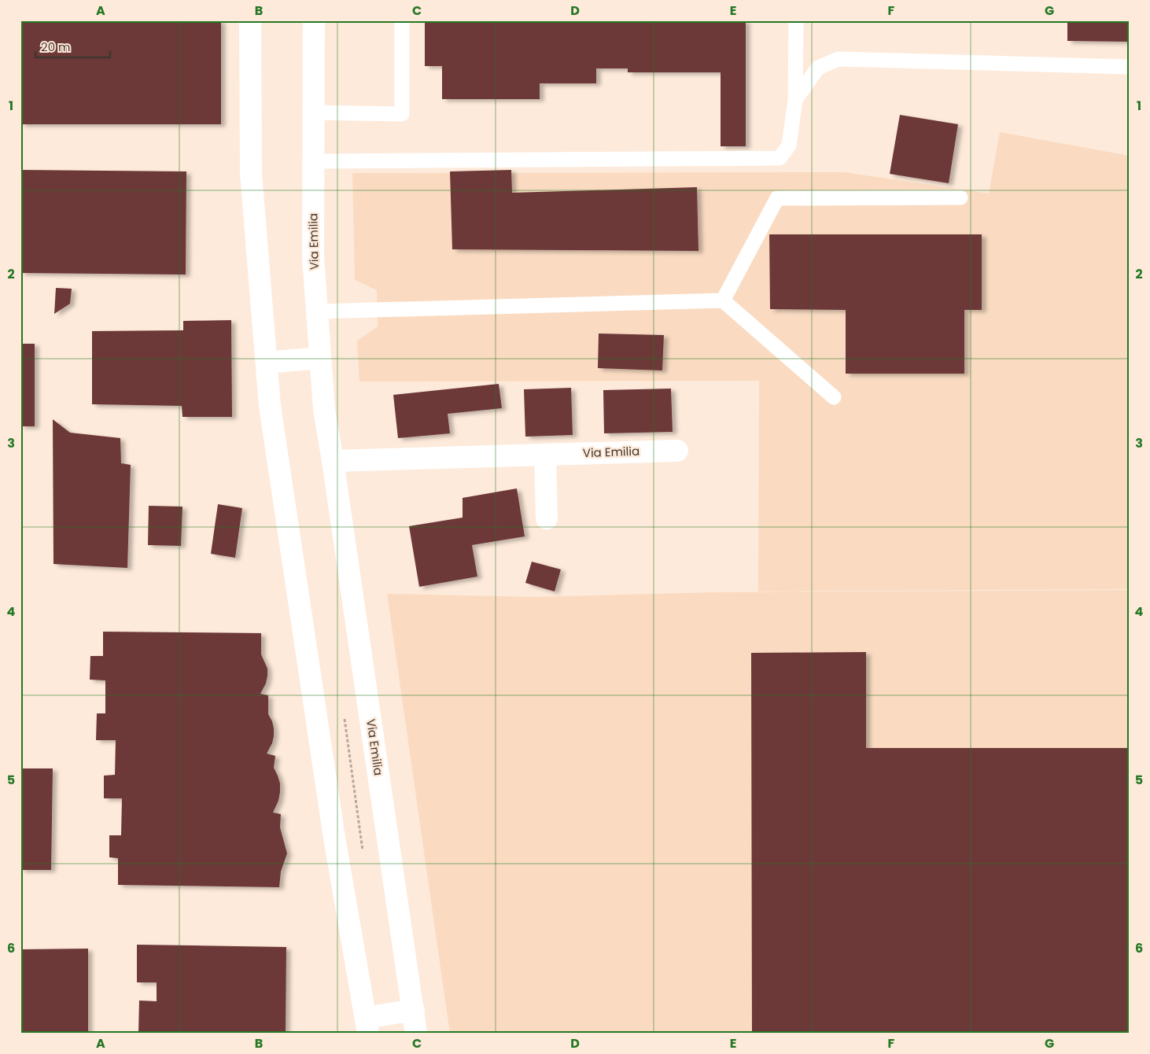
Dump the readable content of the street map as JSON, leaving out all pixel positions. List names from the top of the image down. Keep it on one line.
{"streets":{"street":["Via Emilia"]},"scale_bar":"20 m","grid":{"columns":["A","B","C","D","E","F","G"],"rows":["1","2","3","4","5","6"]}}
